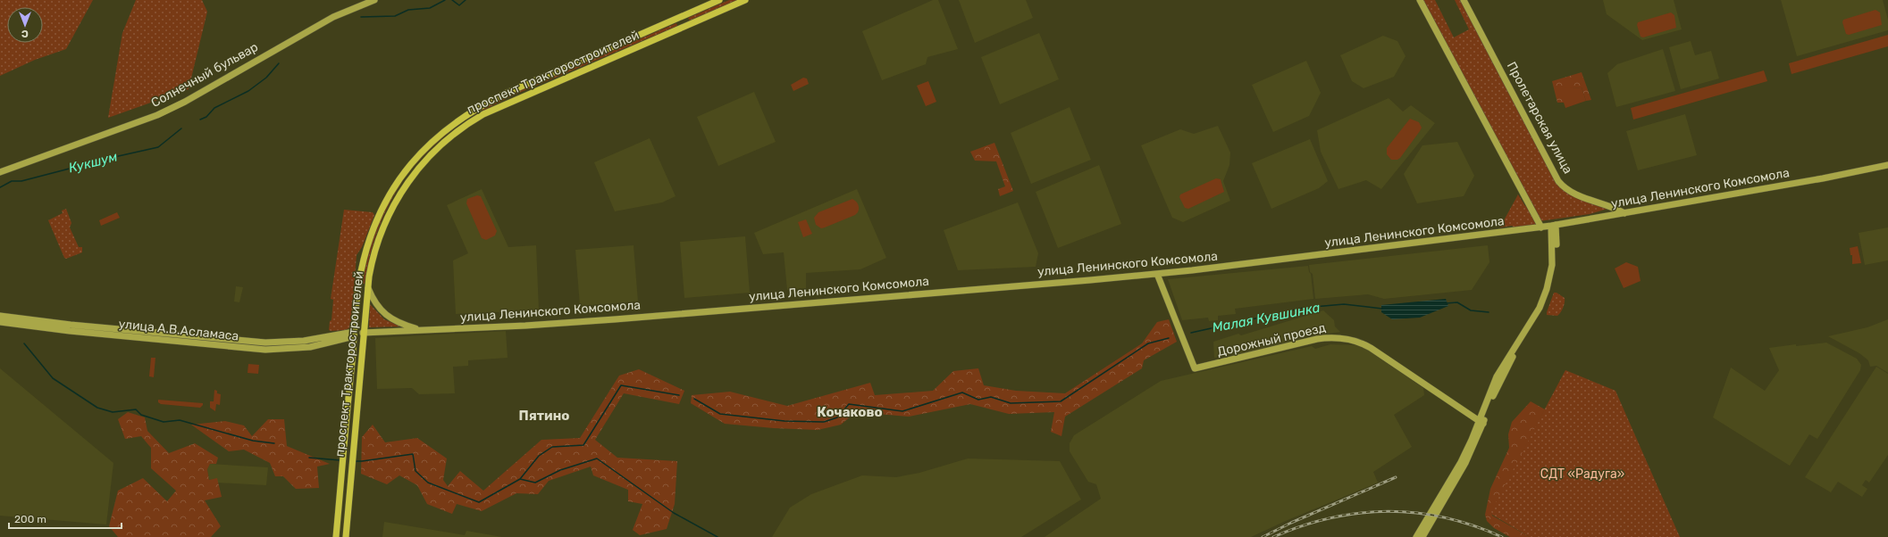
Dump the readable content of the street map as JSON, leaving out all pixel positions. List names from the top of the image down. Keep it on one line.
{"streets":{"main road":["проспект Тракторостроителей"],"street":["Солнечный бульвар","Пролетарская улица","улица Ленинского Комсомола","улица А.В.Асламаса","Дорожный проезд"]},"crossings":[["проспект Тракторостроителей","улица Ленинского Комсомола"],["проспект Тракторостроителей","улица А.В.Асламаса"],["Пролетарская улица","улица Ленинского Комсомола"],["улица Ленинского Комсомола","Дорожный проезд"]],"districts":["Кочаково","Пятино"],"water":["Кукшум","Малая Кувшинка"],"parks":["СДТ «Радуга»"],"scale_bar":"200 m","north":"bottom"}
